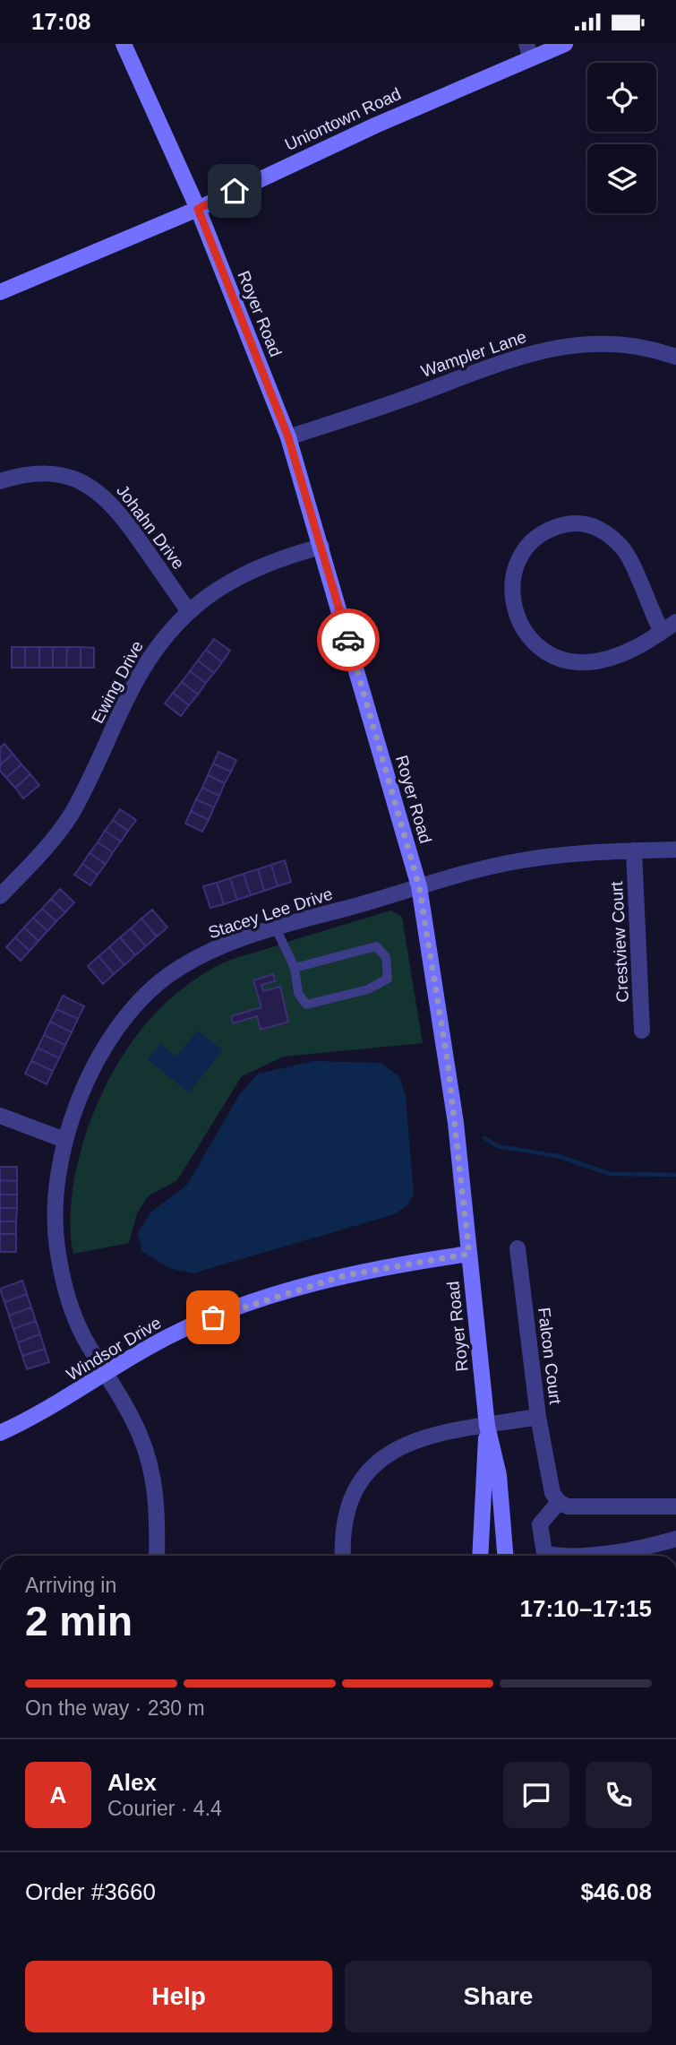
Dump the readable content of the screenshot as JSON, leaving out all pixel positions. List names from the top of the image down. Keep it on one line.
{"streets":{"street":["Uniontown Road","Royer Road","Wampler Lane","Johahn Drive","Ewing Drive","Stacey Lee Drive","Crestview Court","Windsor Drive","Falcon Court"]},"crossings":[["Uniontown Road","Royer Road"],["Royer Road","Wampler Lane"],["Royer Road","Ewing Drive"],["Royer Road","Stacey Lee Drive"],["Royer Road","Windsor Drive"],["Royer Road","Falcon Court"],["Johahn Drive","Ewing Drive"],["Stacey Lee Drive","Crestview Court"],["Stacey Lee Drive","Windsor Drive"]],"page":{"status":"17:08","heading":["2 min","Arriving in","17:10–17:15"],"panel":["Alex","Courier · 4.4","Order #3660","$46.08"],"bar":"On the way · 230 m","round":"A","buttons":["Help","Share"]}}
